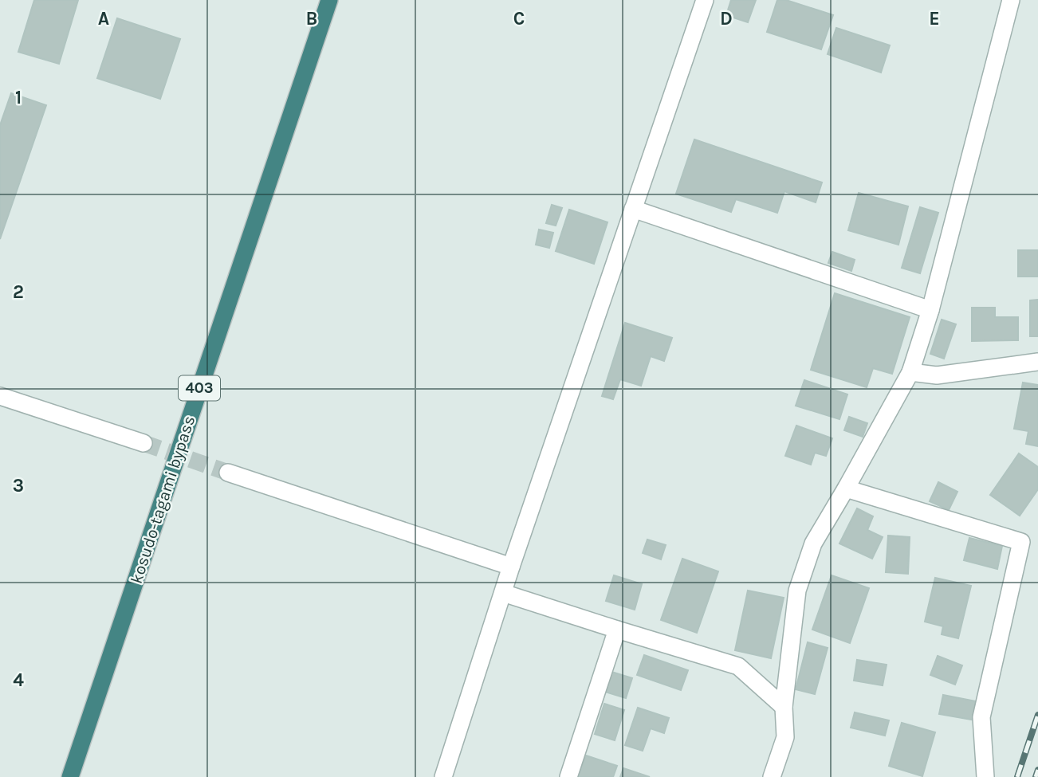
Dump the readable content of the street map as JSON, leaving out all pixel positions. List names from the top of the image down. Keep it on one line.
{"streets":{"highway":["403","kosudo-tagami bypass"]},"grid":{"columns":["A","B","C","D","E"],"rows":["1","2","3","4"]}}
